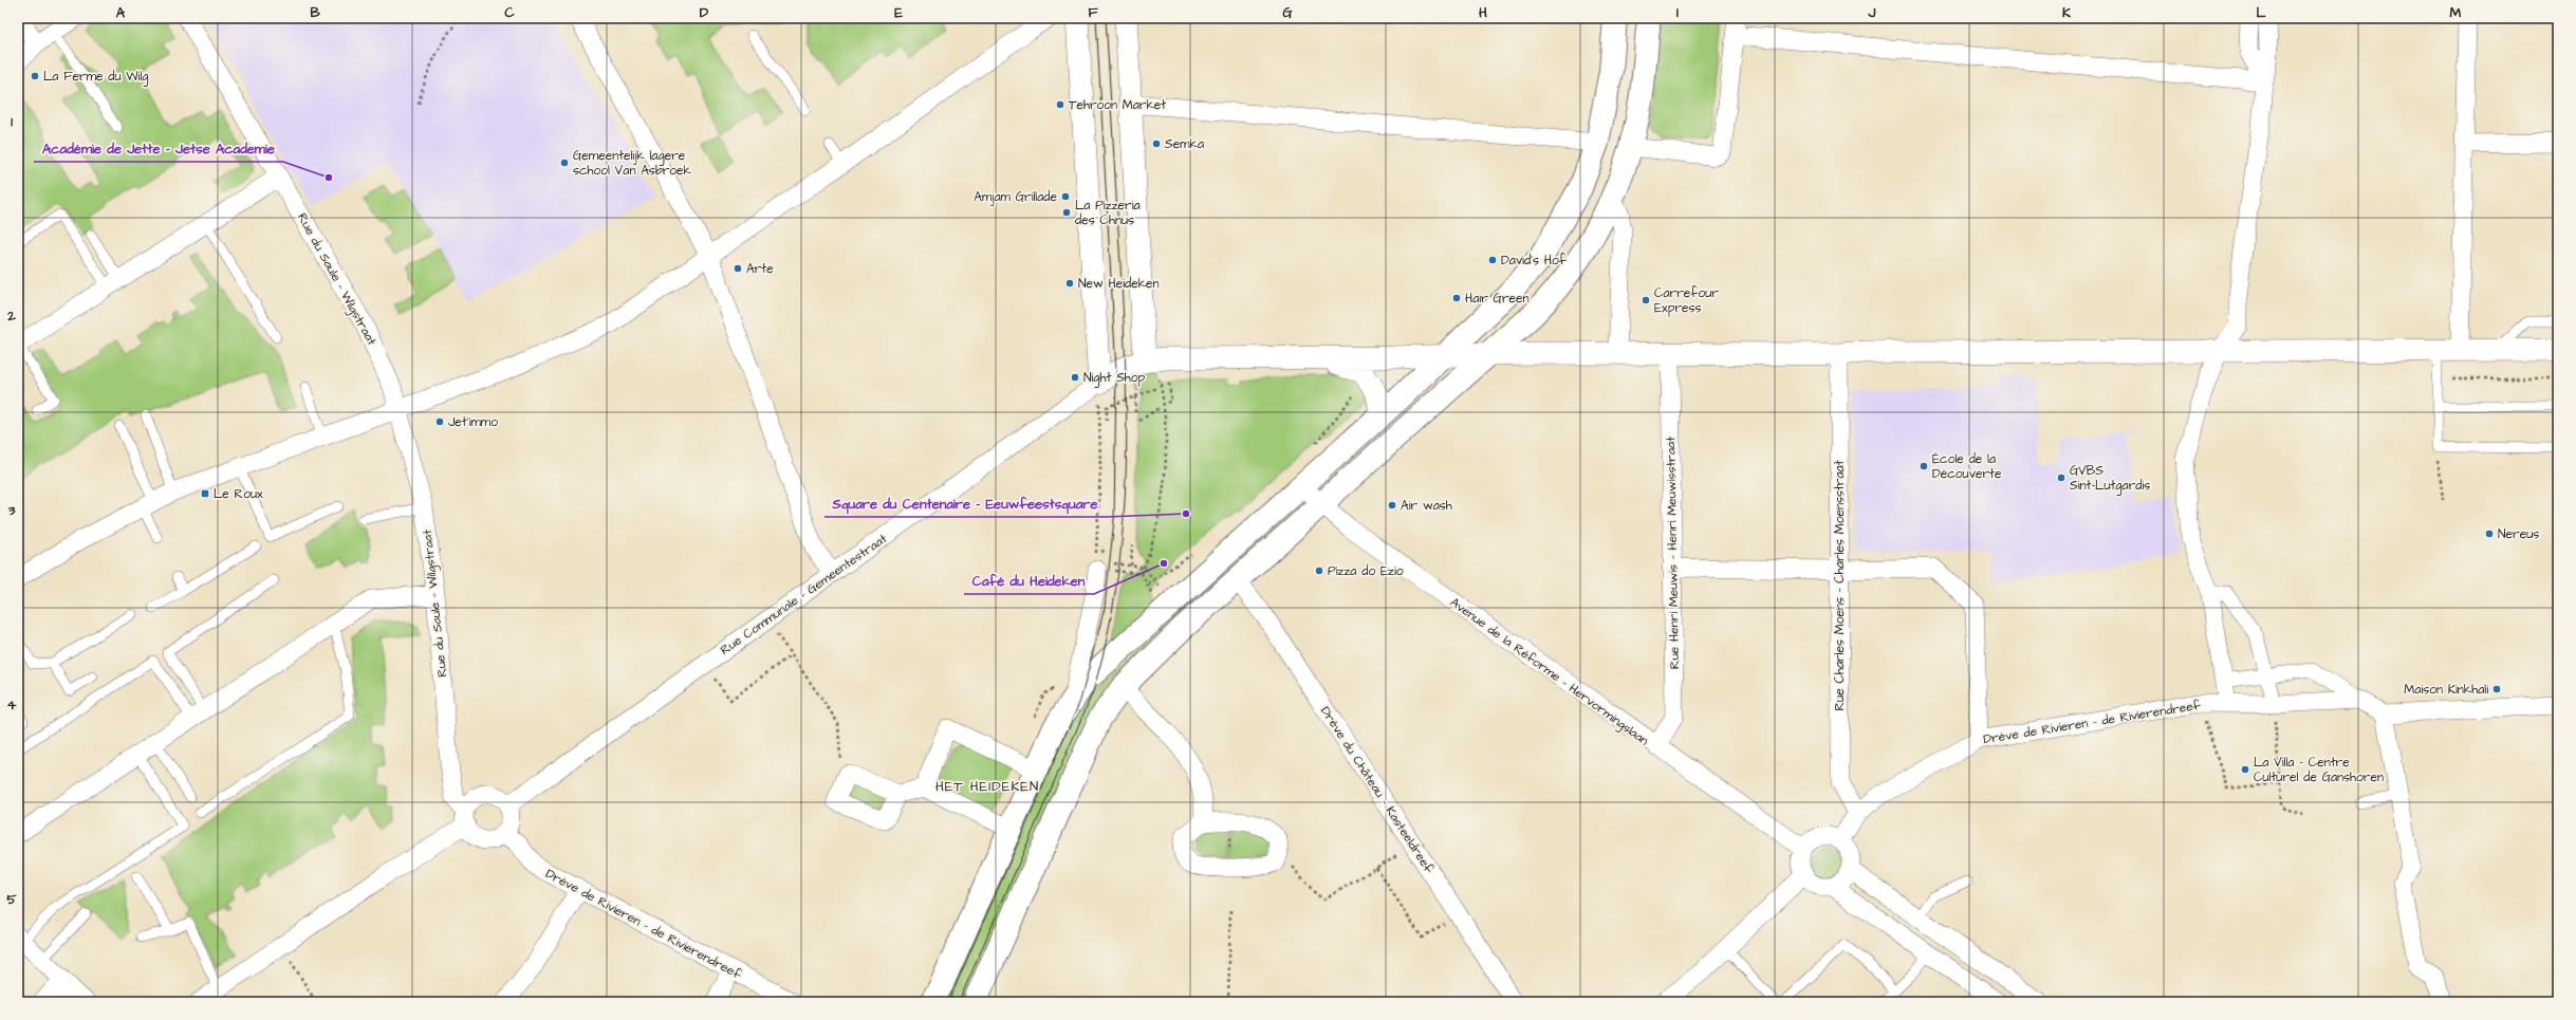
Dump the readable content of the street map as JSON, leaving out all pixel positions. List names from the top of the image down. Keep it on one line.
{"streets":{"street":["Rue du Saule - Wilgstraat","Rue Henri Meuwis - Henri Meuwisstraat","Rue Charles Moens - Charles Moensstraat","Rue Communale - Gemeentestraat","Avenue de la Réforme - Hervormingslaan","Drève de Rivieren - de Rivierendreef","Drève du Château - Kasteeldreef"]},"crossings":[["Rue du Saule - Wilgstraat","Rue Communale - Gemeentestraat"],["Rue du Saule - Wilgstraat","Drève de Rivieren - de Rivierendreef"],["Rue Henri Meuwis - Henri Meuwisstraat","Avenue de la Réforme - Hervormingslaan"],["Rue Charles Moens - Charles Moensstraat","Drève de Rivieren - de Rivierendreef"],["Rue Communale - Gemeentestraat","Drève de Rivieren - de Rivierendreef"],["Avenue de la Réforme - Hervormingslaan","Drève de Rivieren - de Rivierendreef"]],"districts":["HET HEIDEKEN"],"places":{"other":["La Ferme du Wilg","Tehroon Market","Semka","Gemeentelijk lagere school Van Asbroek","Académie de Jette - Jetse Academie","Amjam Grillade","La Pizzeria des Chnus","David's Hof","Arte","New Heideken","Hair Green","Carrefour Express","Night Shop","Jet'immo","École de la Découverte","GVBS Sint-Lutgardis","Air wash","Square du Centenaire - Eeuwfeestsquare","Nereus","Café du Heideken","Pizza do Ezio","Maison Kinkhali","La Villa – Centre Culturel de Ganshoren"],"transit":["Le Roux"]},"grid":{"columns":["A","B","C","D","E","F","G","H","I","J","K","L","M"],"rows":["1","2","3","4","5"]}}
